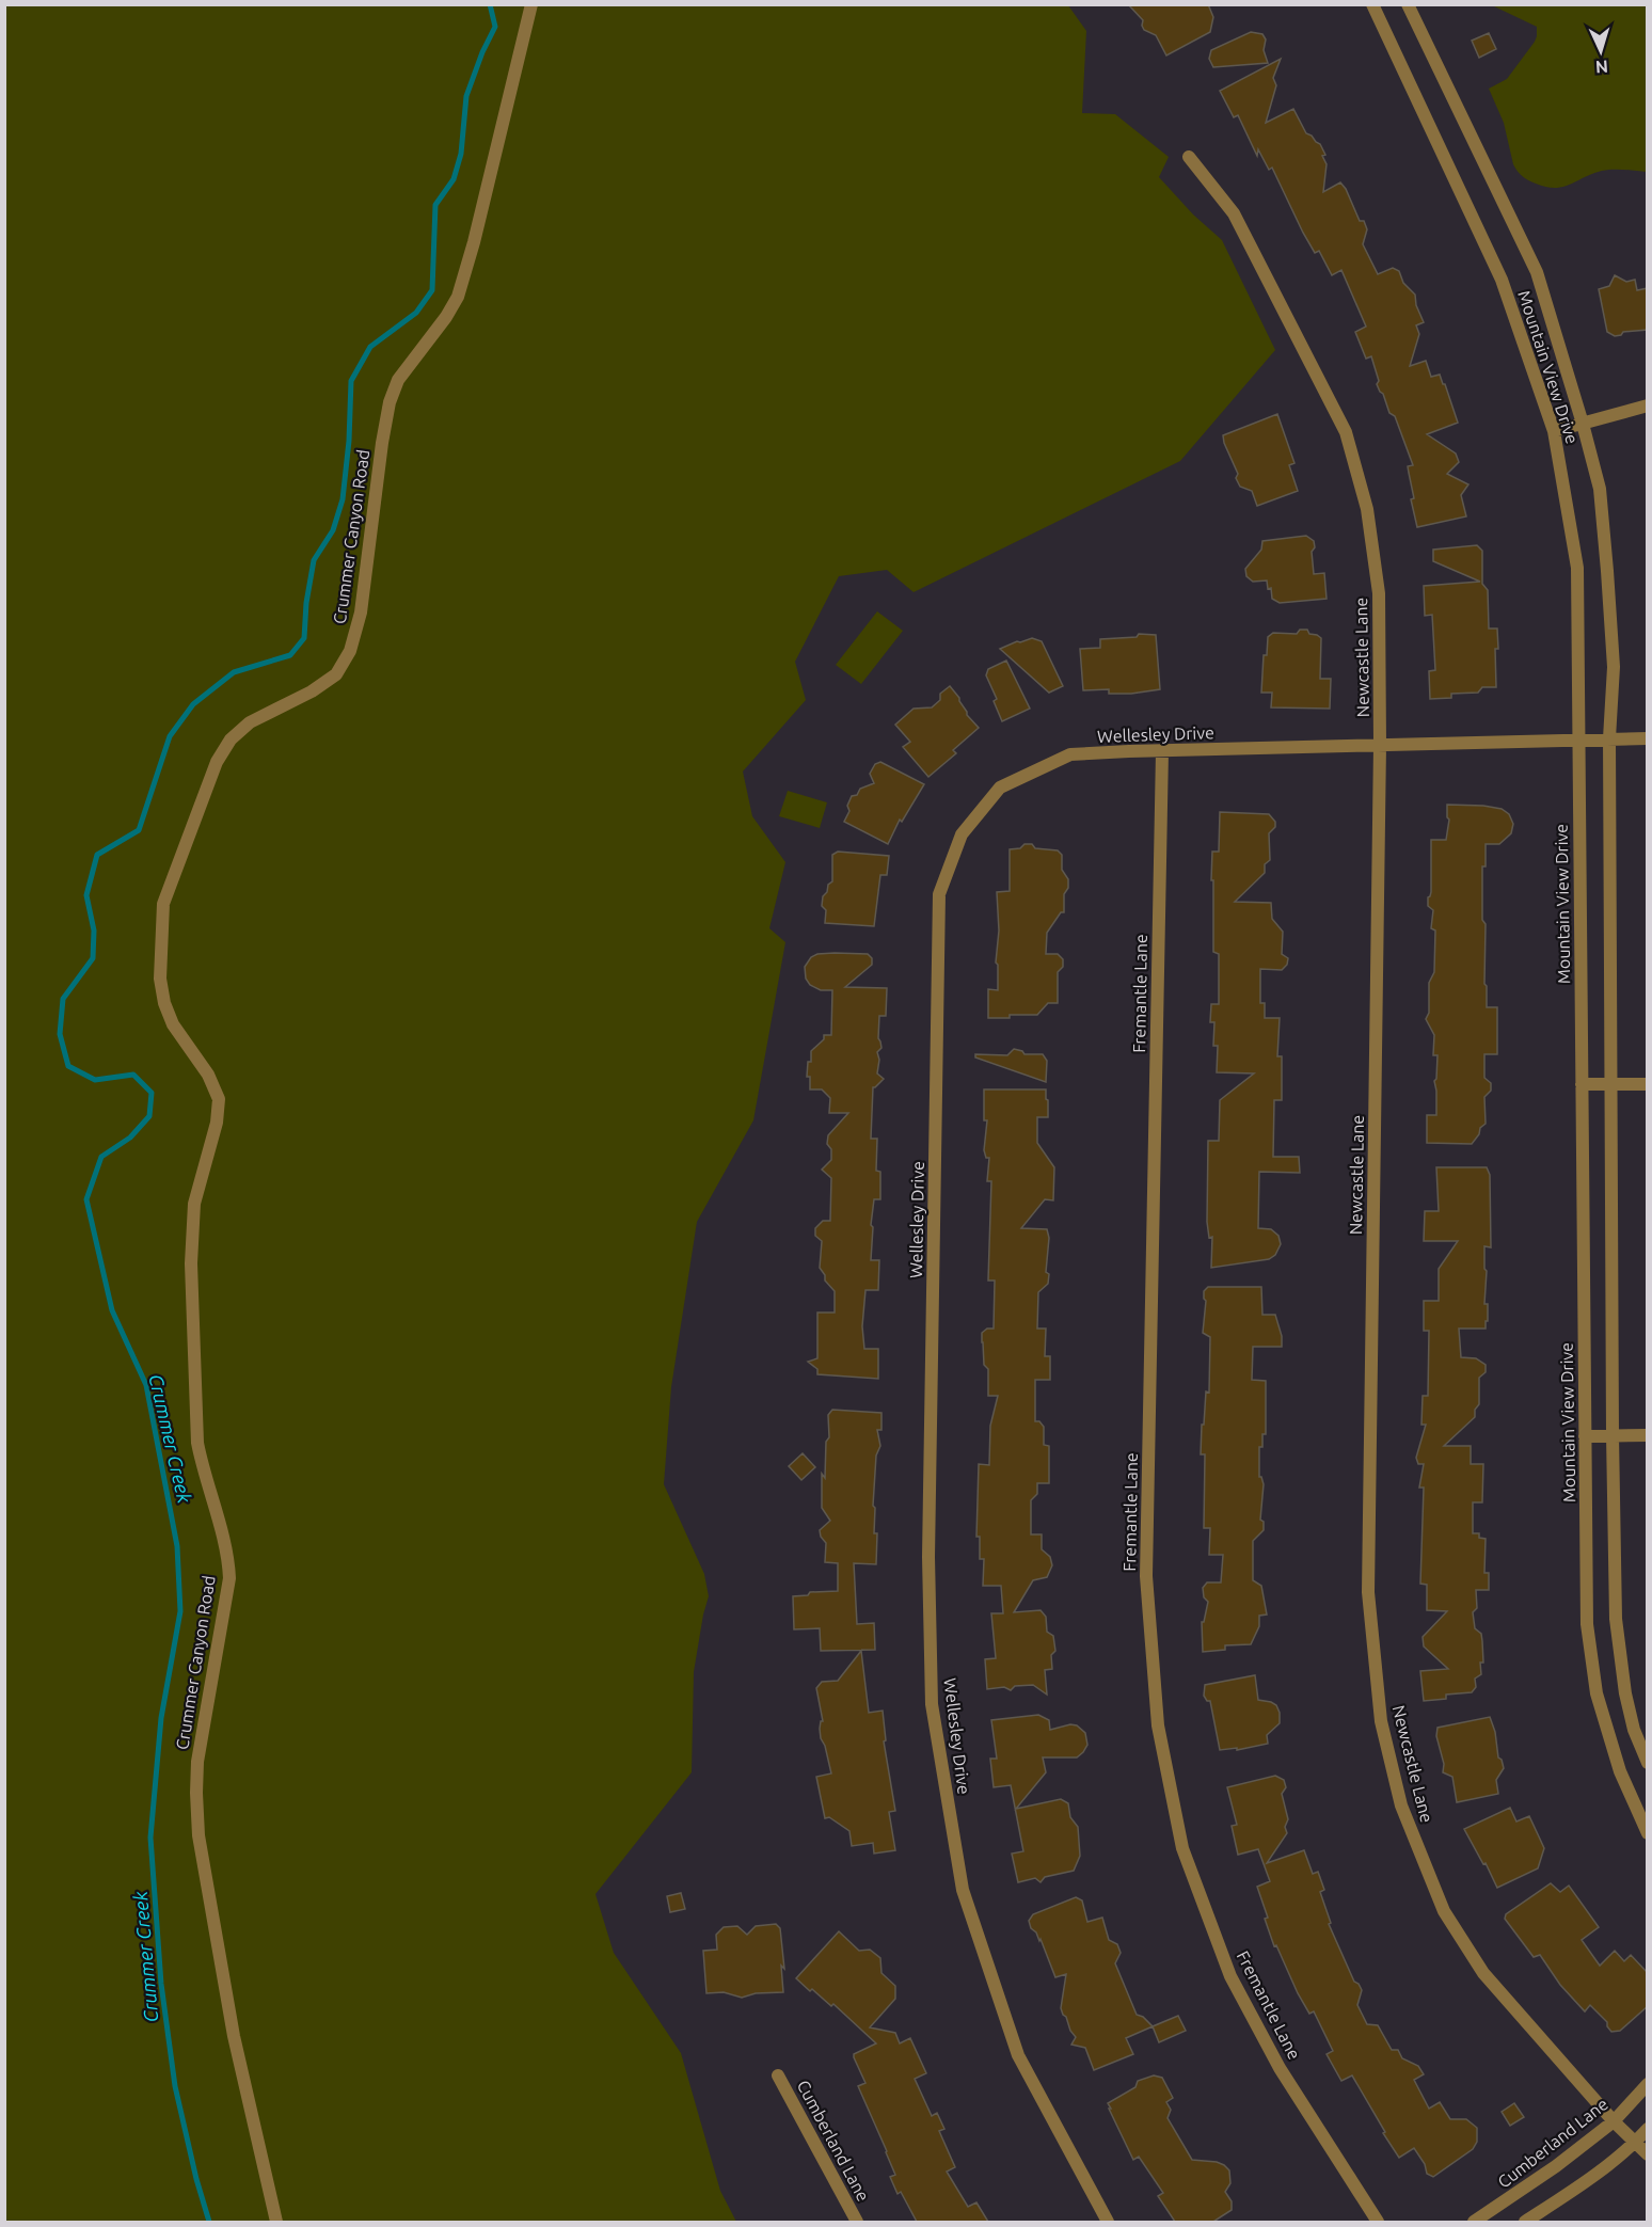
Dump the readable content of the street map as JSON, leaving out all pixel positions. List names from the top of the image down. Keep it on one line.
{"streets":{"street":["Mountain View Drive","Crummer Canyon Road","Newcastle Lane","Wellesley Drive","Fremantle Lane","Cumberland Lane"]},"crossings":[["Mountain View Drive","Wellesley Drive"],["Newcastle Lane","Wellesley Drive"],["Newcastle Lane","Cumberland Lane"],["Wellesley Drive","Fremantle Lane"]],"water":["Crummer Creek"],"north":"bottom"}
